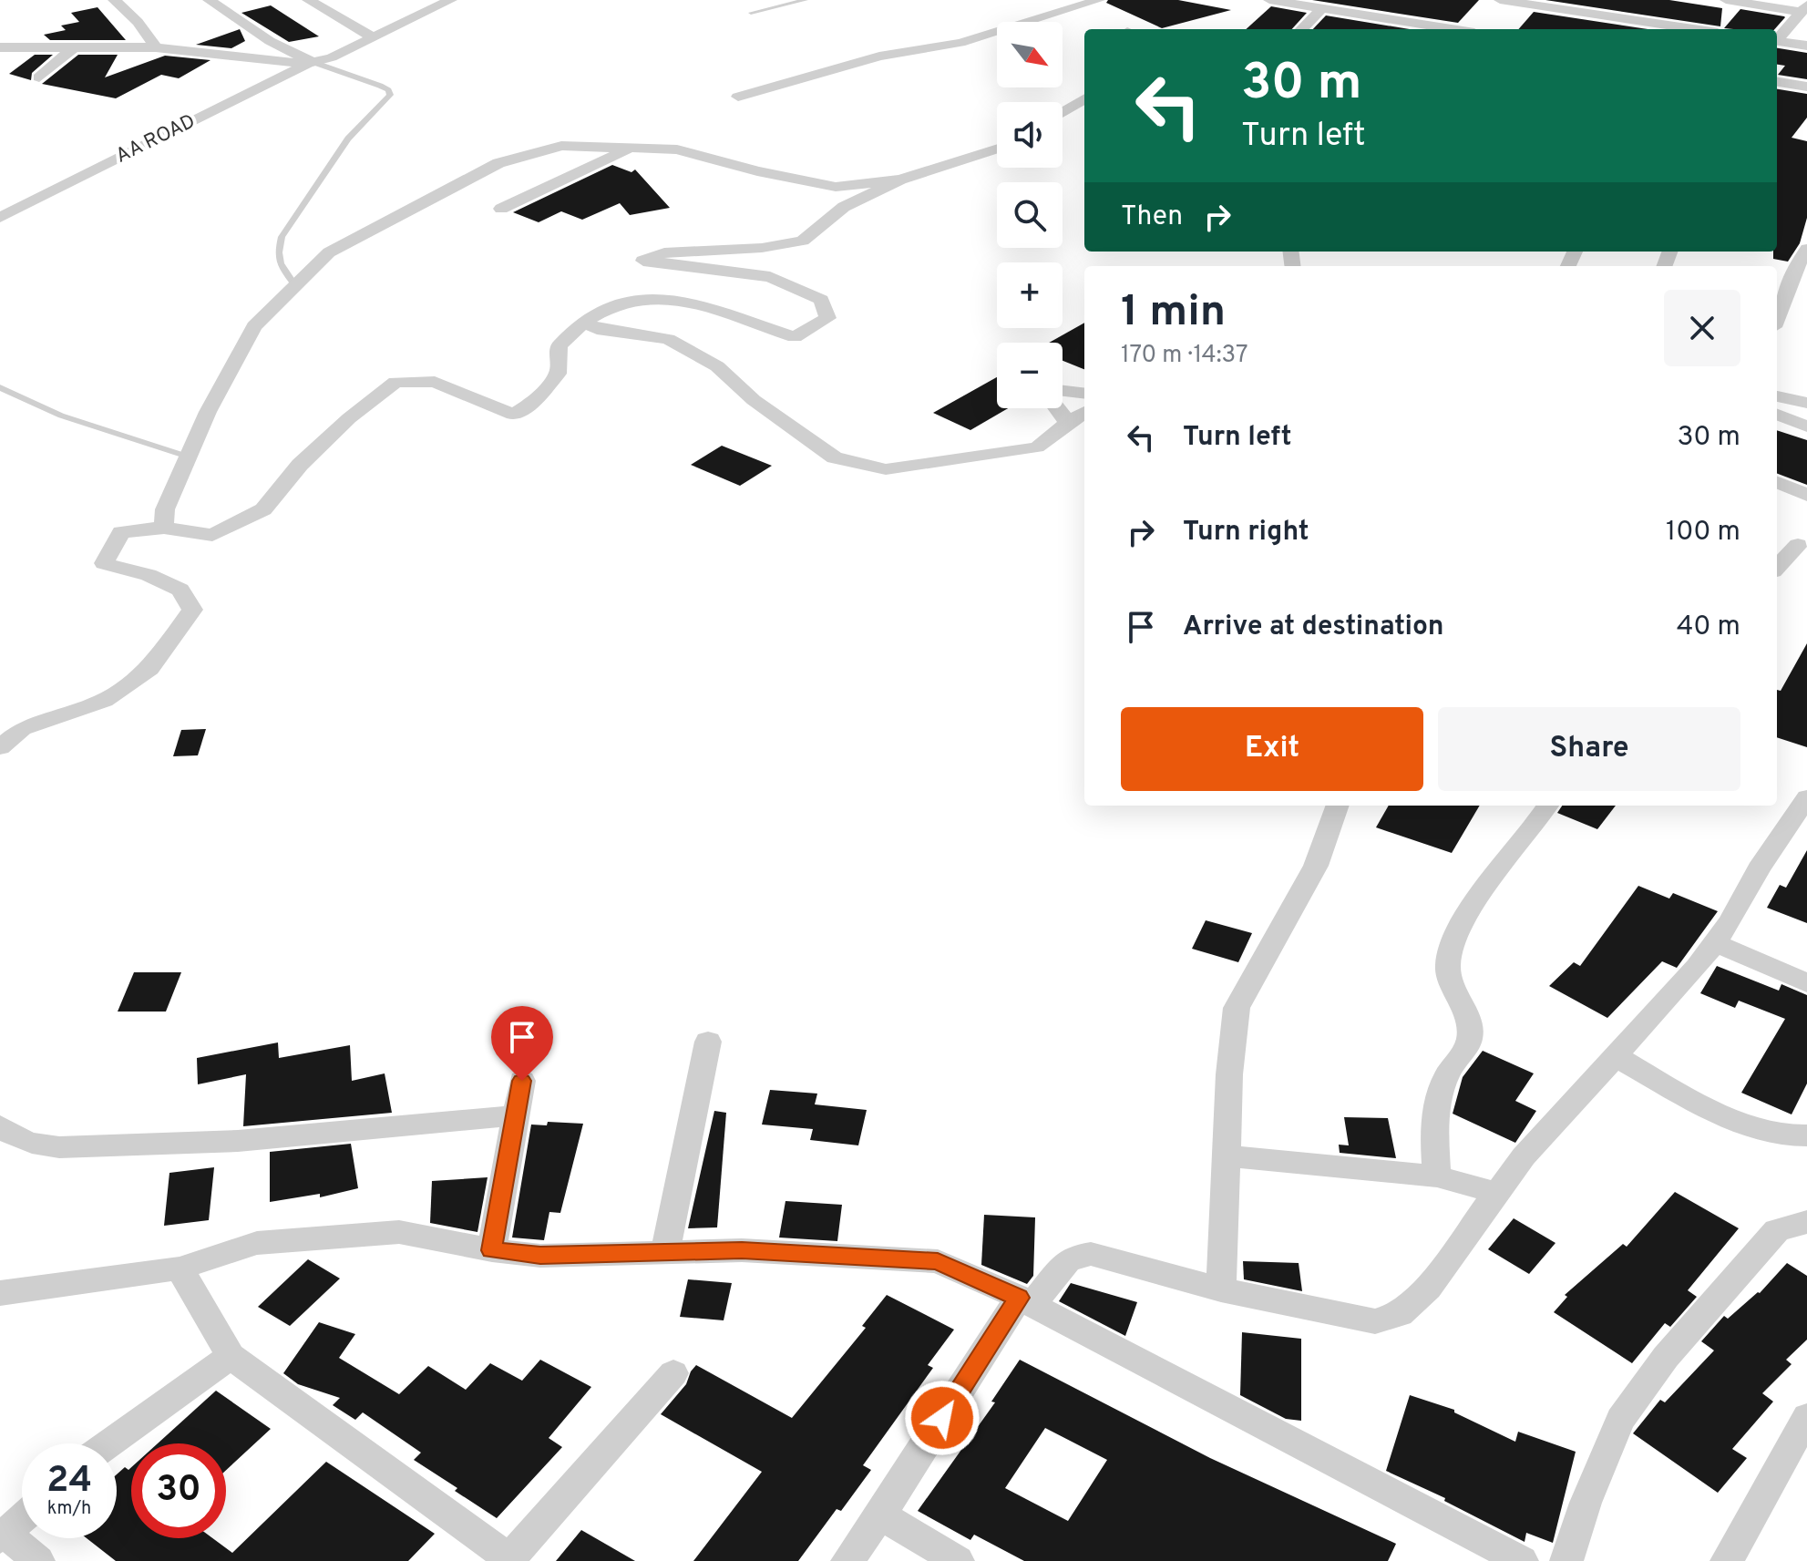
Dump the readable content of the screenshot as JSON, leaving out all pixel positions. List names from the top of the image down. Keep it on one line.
{"streets":{"street":["AA ROAD"]},"north":"bottom right","page":{"map_buttons":["+","−"],"turn":["30 m","Turn left"],"then":"Then","heading":["1 min","170 m · 14:37"],"list":[{"name":"Turn left","value":"30 m"},{"name":"Turn right","value":"100 m"},{"name":"Arrive at destination","value":"40 m"}],"buttons":["Exit","Share"],"speed":"24 km/h","limit":"30"}}
